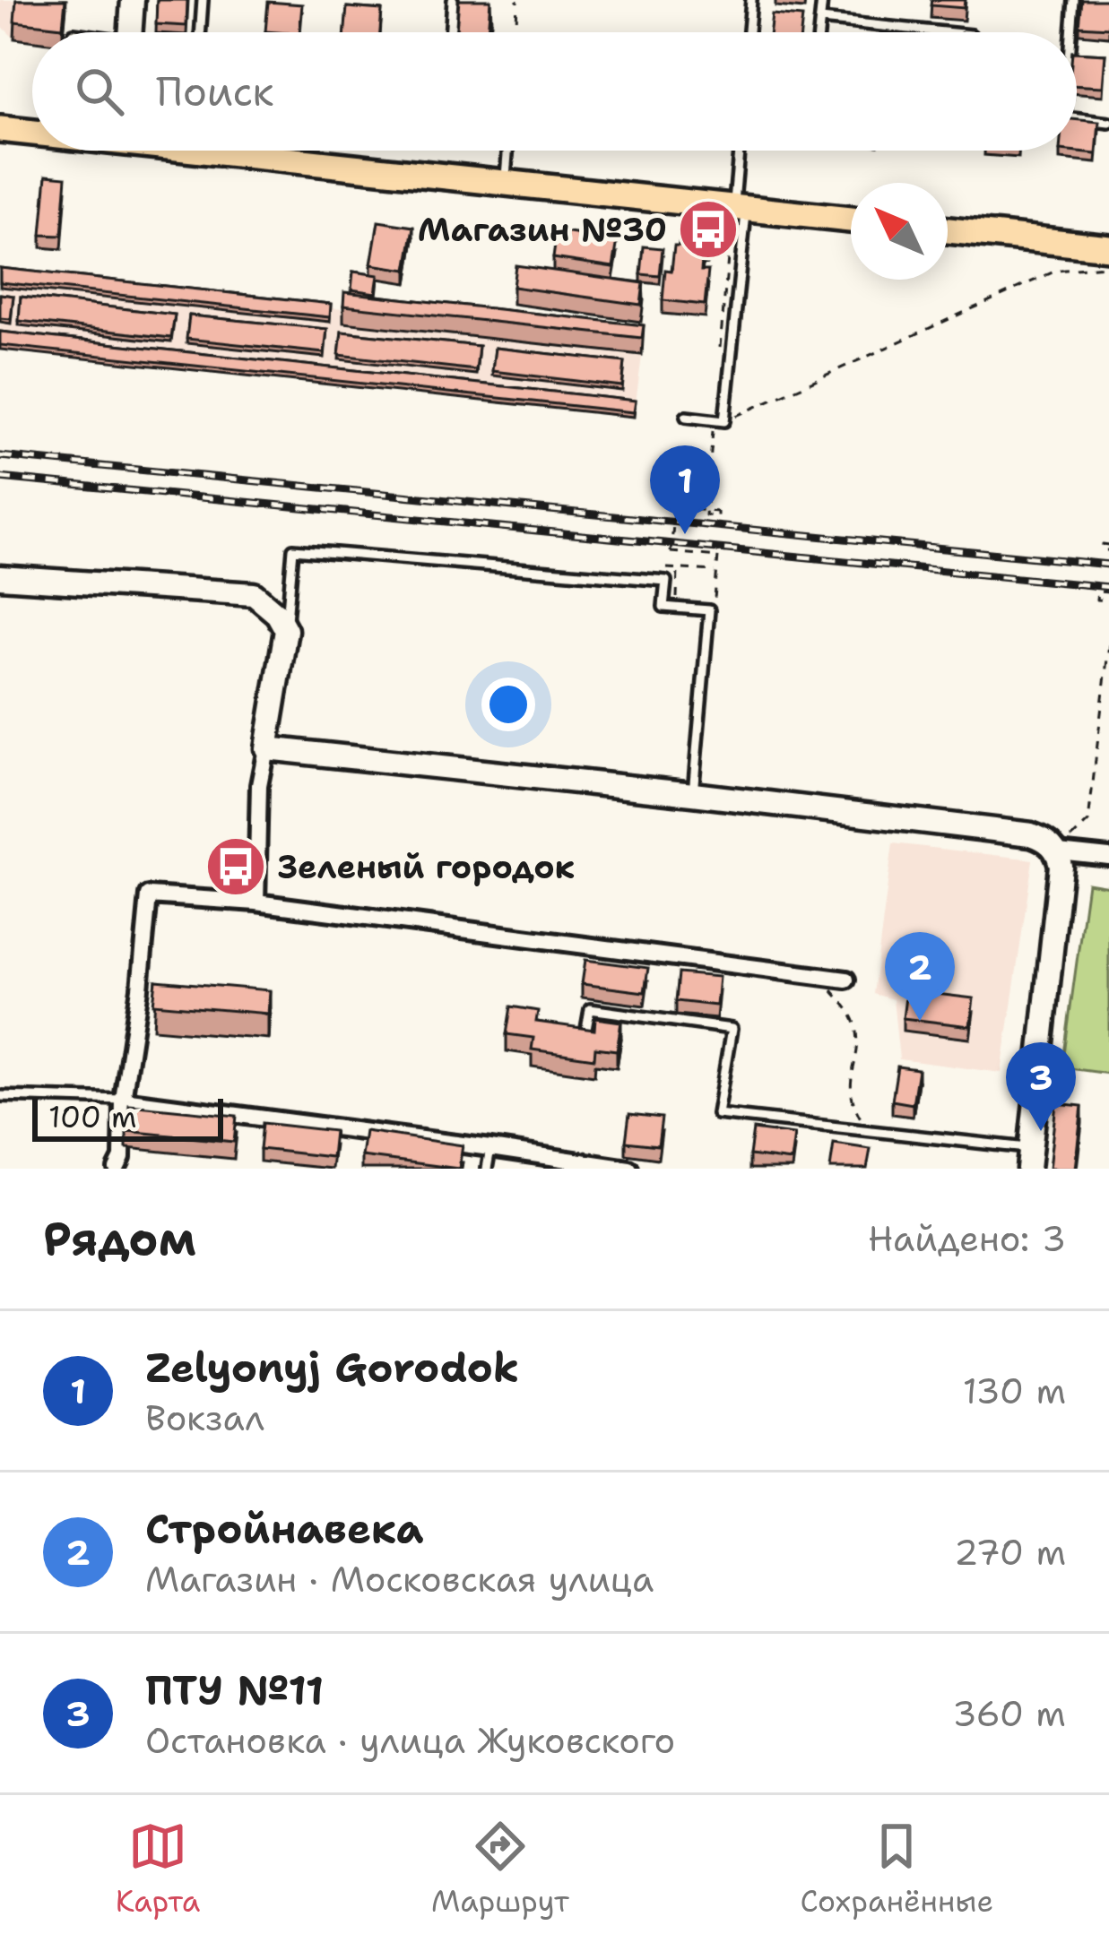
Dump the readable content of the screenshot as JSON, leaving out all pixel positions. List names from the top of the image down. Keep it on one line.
{"places":{"bus stop":["Магазин №30","Зеленый городок"]},"scale_bar":"100 m","north":"top left","page":{"search":"Поиск","pins":["1","2","3"],"scale":"100 m","heading":["Рядом","Найдено: 3"],"list":[{"mark":"1","name":"Zelyonyj Gorodok","note":"Вокзал","value":"130 m"},{"mark":"2","name":"Стройнавека","note":"Магазин · Московская улица","value":"270 m"},{"mark":"3","name":"ПТУ №11","note":"Остановка · улица Жуковского","value":"360 m"}],"nav":["Карта","Маршрут","Сохранённые"]}}
